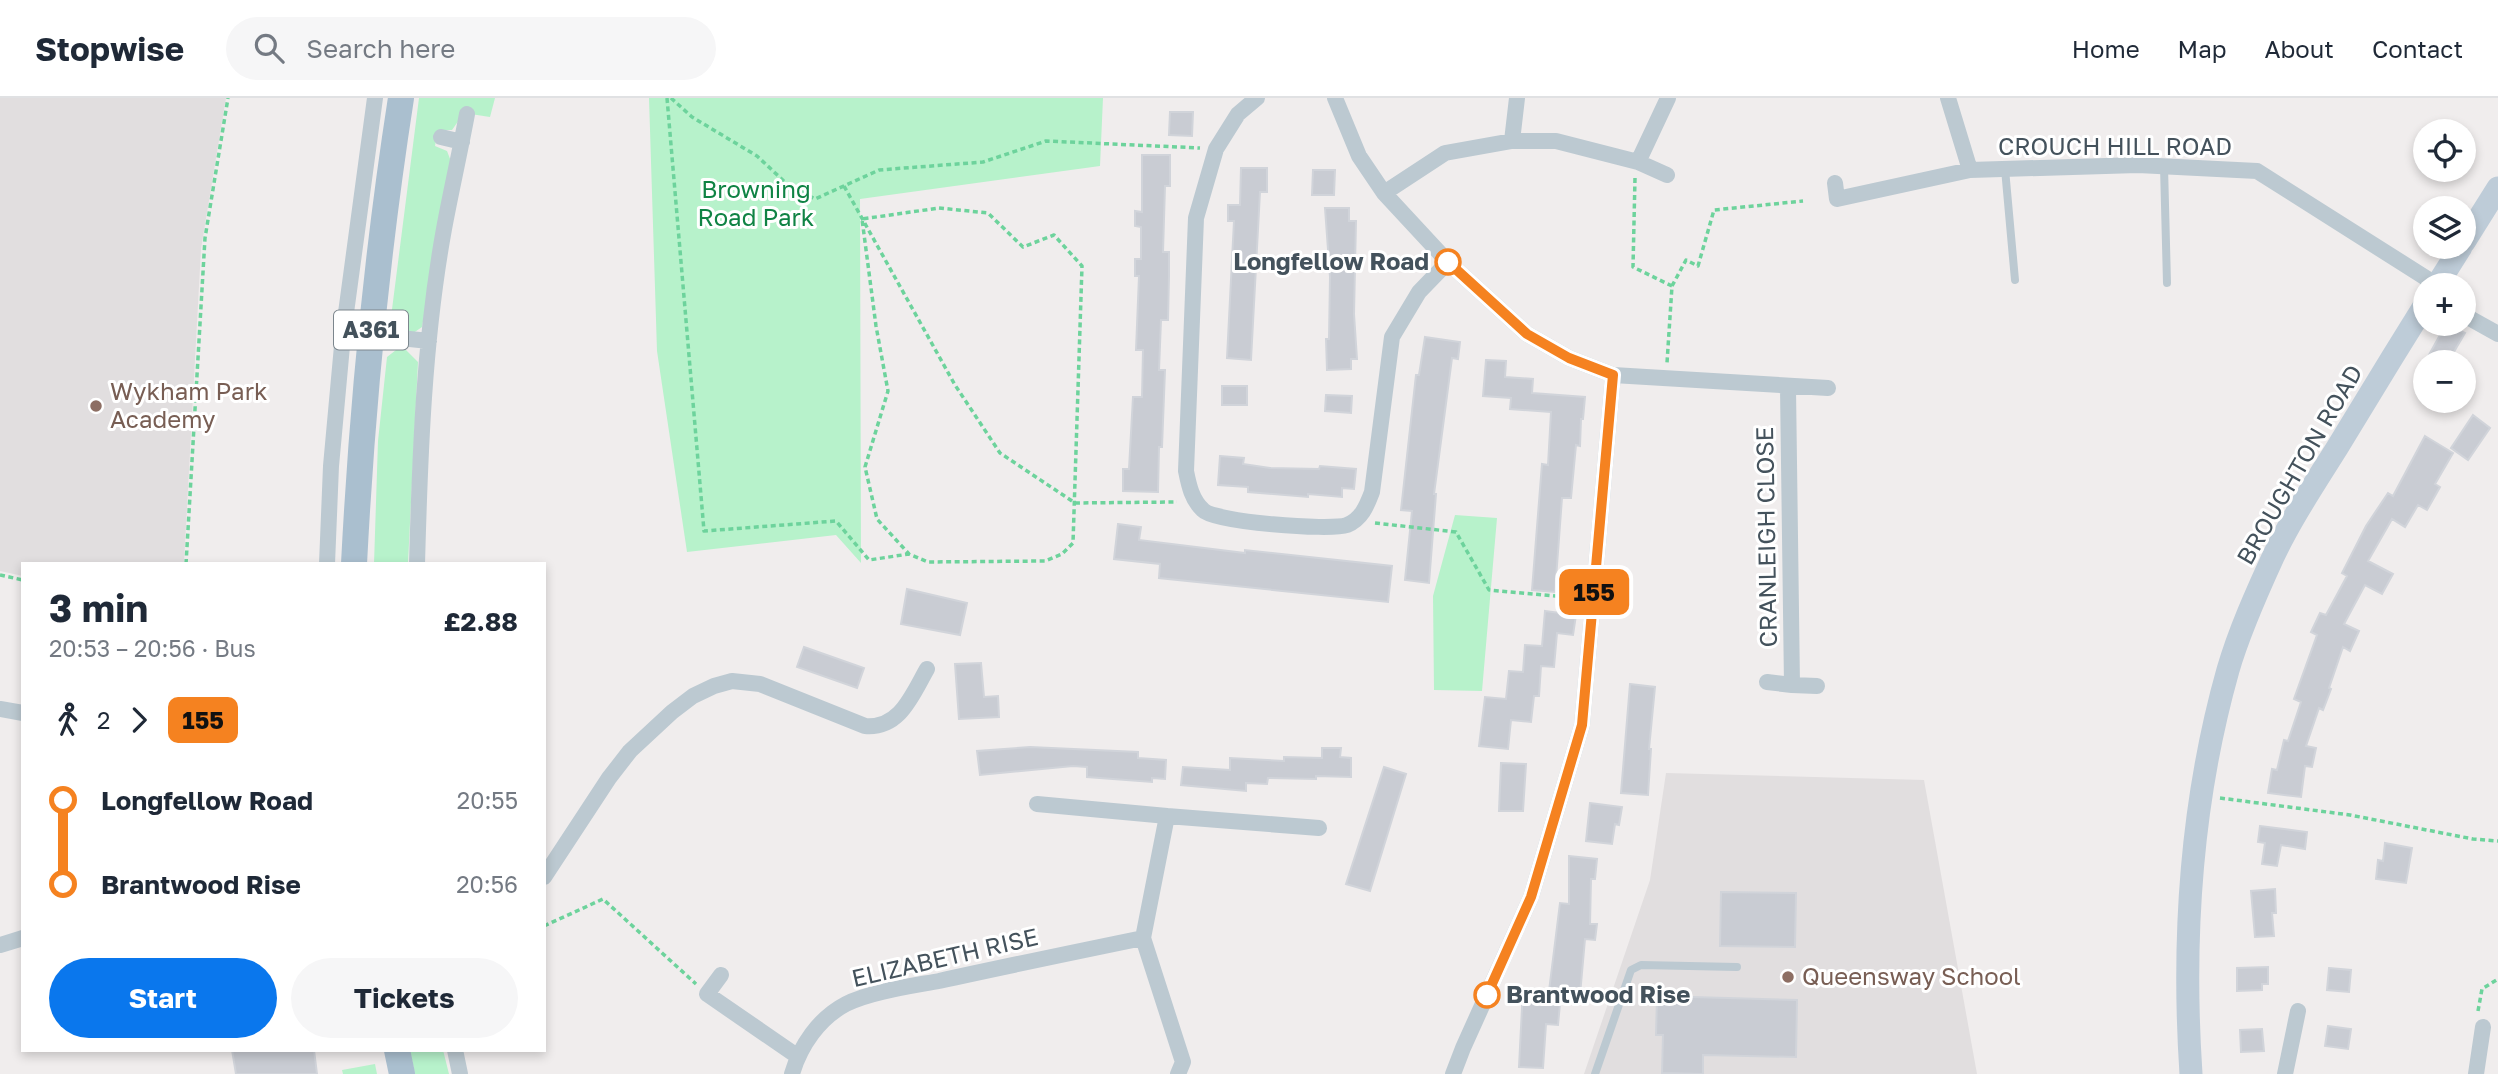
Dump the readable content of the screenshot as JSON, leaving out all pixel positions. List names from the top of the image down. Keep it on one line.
{"streets":{"main road":["A361","BROUGHTON ROAD"],"street":["CROUCH HILL ROAD","CRANLEIGH CLOSE","ELIZABETH RISE"]},"parks":["Browning Road Park"],"places":["Longfellow Road","Wykham Park Academy","Queensway School","Brantwood Rise"],"lines":["bus line 155"],"page":{"header":"Stopwise","search":"Search here","nav":["Home","Map","About","Contact"],"on_map":"155","map_buttons":["+","−"],"heading":["3 min","20:53 – 20:56 · Bus","£2.88"],"legs":["2","155"],"list":[{"name":"Longfellow Road","value":"20:55"},{"name":"Brantwood Rise","value":"20:56"}],"buttons":["Start","Tickets"]}}
